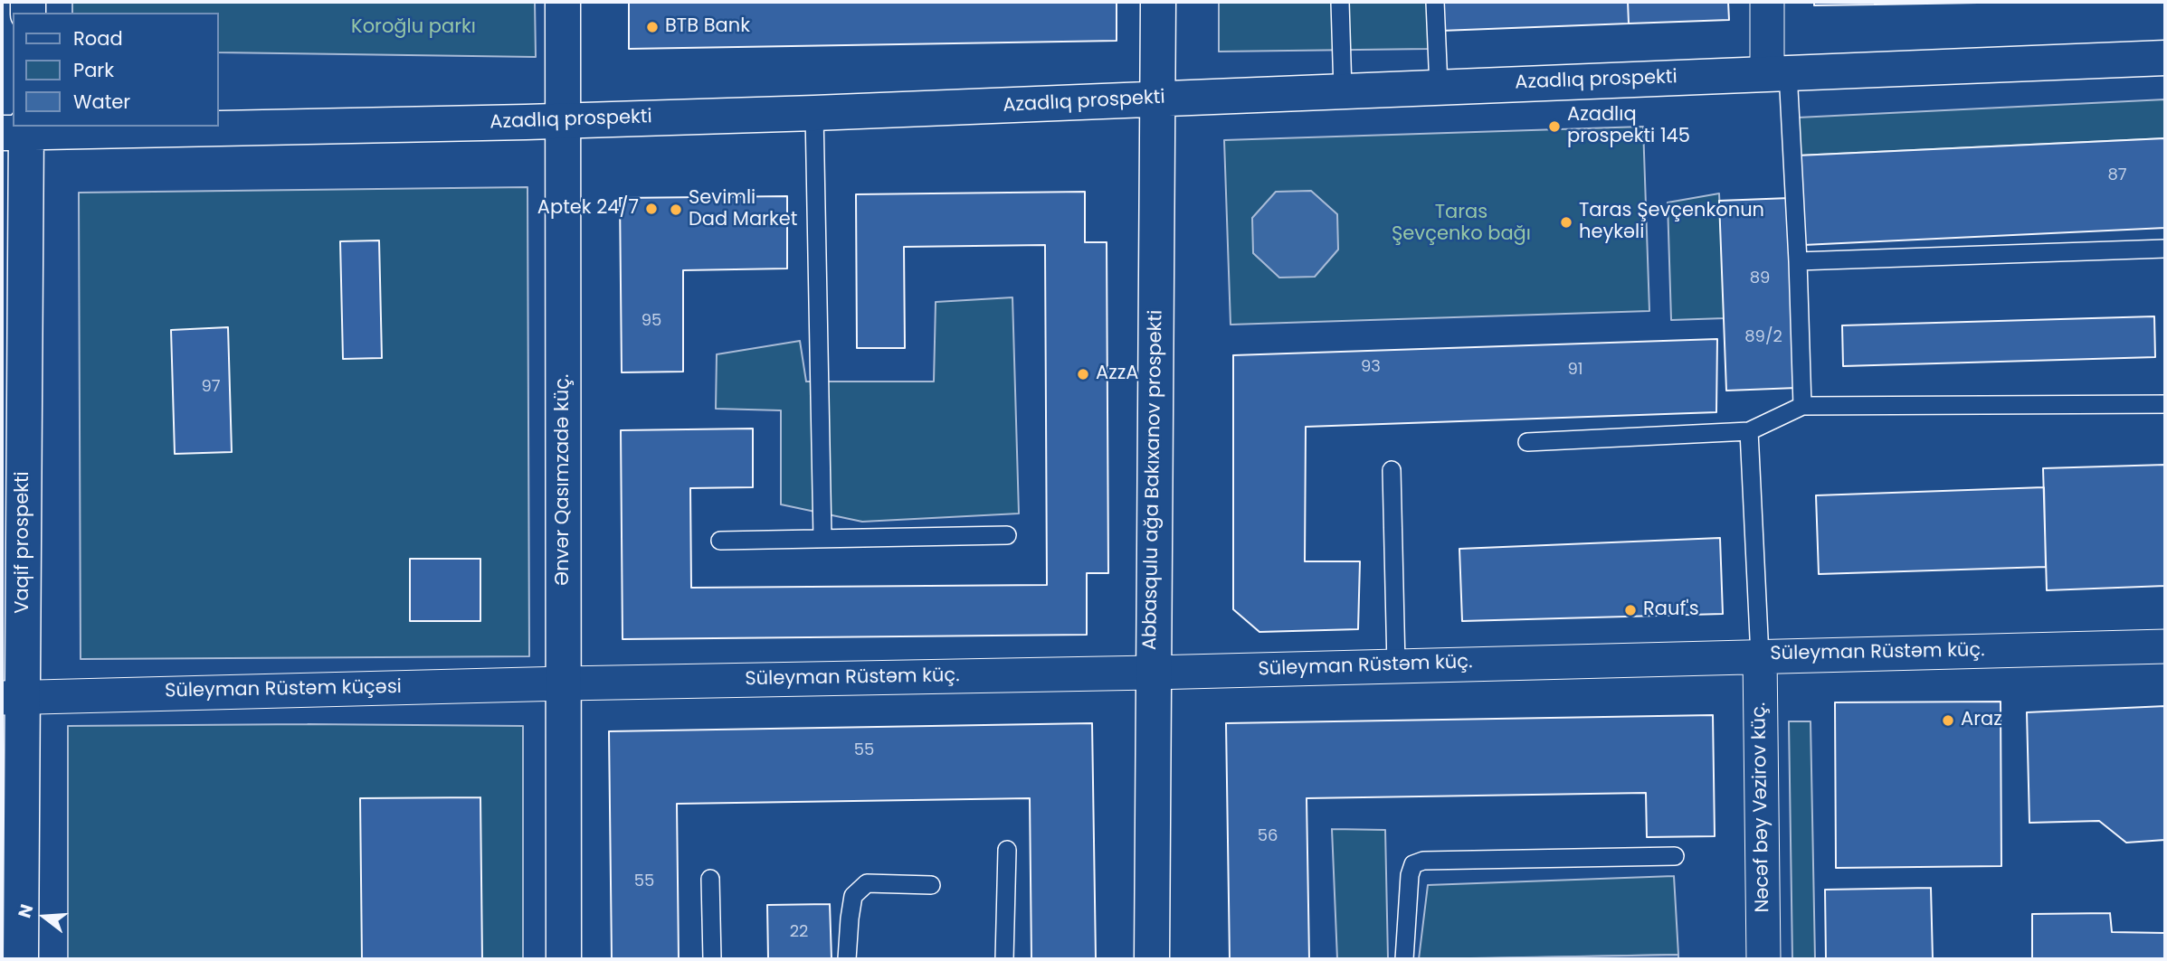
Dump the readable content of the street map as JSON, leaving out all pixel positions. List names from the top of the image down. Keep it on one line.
{"streets":{"main road":["Azadlıq prospekti","Ənvər Qasımzadə küç.","Abbasqulu ağa Bakıxanov prospekti","Vaqif prospekti"],"street":["Süleyman Rüstəm küç.","Süleyman Rüstəm küçəsi","Nəcəf bəy Vəzirov küç."]},"crossings":[["Azadlıq prospekti","Ənvər Qasımzadə küç."],["Azadlıq prospekti","Abbasqulu ağa Bakıxanov prospekti"],["Azadlıq prospekti","Vaqif prospekti"],["Ənvər Qasımzadə küç.","Süleyman Rüstəm küç."],["Ənvər Qasımzadə küç.","Süleyman Rüstəm küçəsi"],["Abbasqulu ağa Bakıxanov prospekti","Süleyman Rüstəm küç."],["Vaqif prospekti","Süleyman Rüstəm küçəsi"],["Süleyman Rüstəm küç.","Süleyman Rüstəm küçəsi"],["Süleyman Rüstəm küç.","Nəcəf bəy Vəzirov küç."]],"parks":["Koroğlu parkı","Taras Şevçenko bağı"],"places":["BTB Bank","Azadlıq prospekti 145","Aptek 24/7","Sevimli Dad Market","Taras Şevçenkonun heykəli","AzzA","Rauf's","Araz"],"house_numbers":["87","89","95","89/2","93","91","97","55","56","55","22"],"legend":["Road","Park","Water"],"north":"left"}
